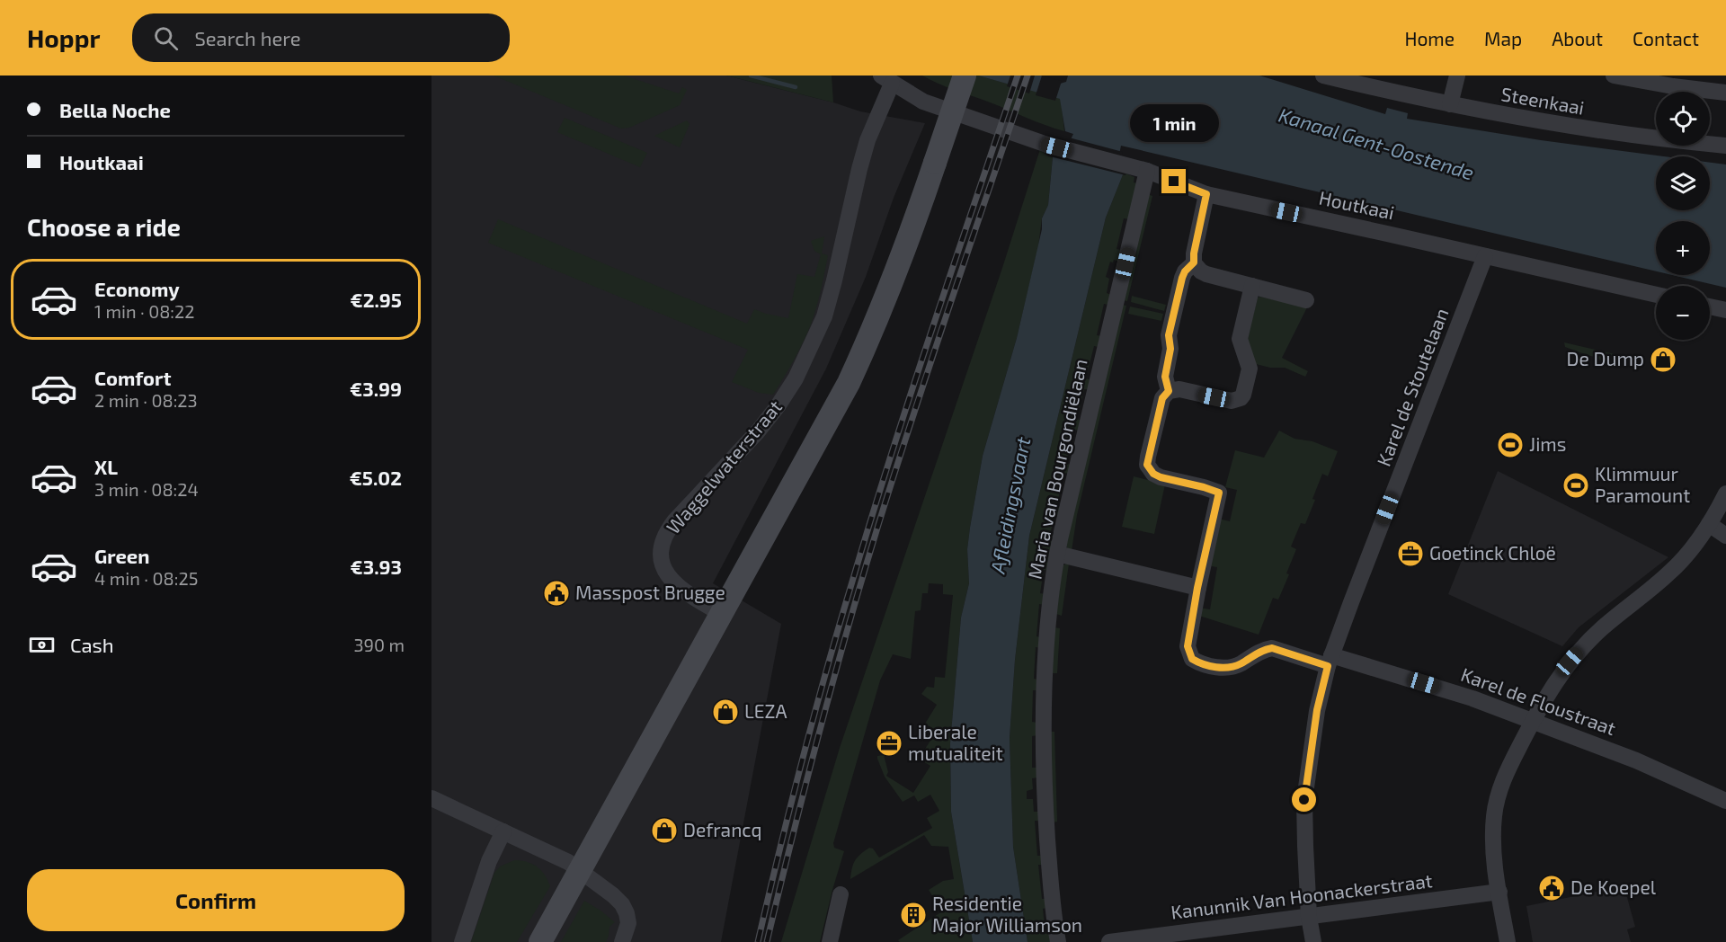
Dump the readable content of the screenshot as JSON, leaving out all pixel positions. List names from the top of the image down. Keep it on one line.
{"streets":{"street":["Steenkaai","Houtkaai","Karel de Stoutelaan","Waggelwaterstraat","Maria van Bourgondiëlaan","Karel de Floustraat","Kanunnik Van Hoonackerstraat"]},"crossings":[["Houtkaai","Karel de Stoutelaan"],["Houtkaai","Waggelwaterstraat"],["Houtkaai","Maria van Bourgondiëlaan"],["Karel de Stoutelaan","Karel de Floustraat"],["Karel de Stoutelaan","Kanunnik Van Hoonackerstraat"]],"water":["Kanaal Gent-Oostende","Afleidingsvaart"],"places":{"shop":["De Dump","LEZA","Defrancq"],"sports":["Jims","Klimmuur Paramount"],"office":["Goetinck Chloë","Liberale mutualiteit"],"public building":["Masspost Brugge","De Koepel"],"building":["Residentie Major Williamson"]},"page":{"header":"Hoppr","search":"Search here","nav":["Home","Map","About","Contact"],"banner":["Bella Noche","Houtkaai"],"map_buttons":["+","−"],"bubble":"1 min","heading":"Choose a ride","list":[{"name":"Economy","note":"1 min · 08:22","value":"€2.95"},{"name":"Comfort","note":"2 min · 08:23","value":"€3.99"},{"name":"XL","note":"3 min · 08:24","value":"€5.02"},{"name":"Green","note":"4 min · 08:25","value":"€3.93"}],"pay":["Cash","390 m"],"buttons":"Confirm"}}
